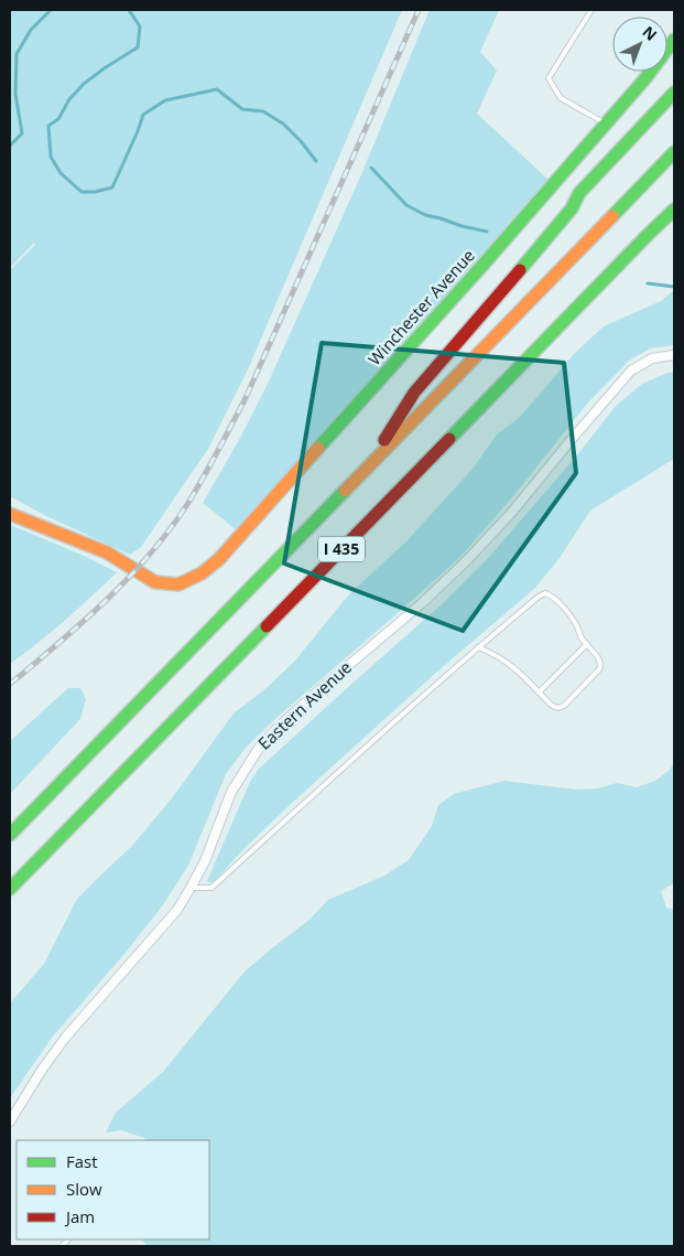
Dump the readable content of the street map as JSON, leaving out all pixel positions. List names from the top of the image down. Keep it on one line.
{"streets":{"main road":["Winchester Avenue","I 435"],"street":["Eastern Avenue"]},"legend":["Fast","Slow","Jam"],"north":"top right"}
